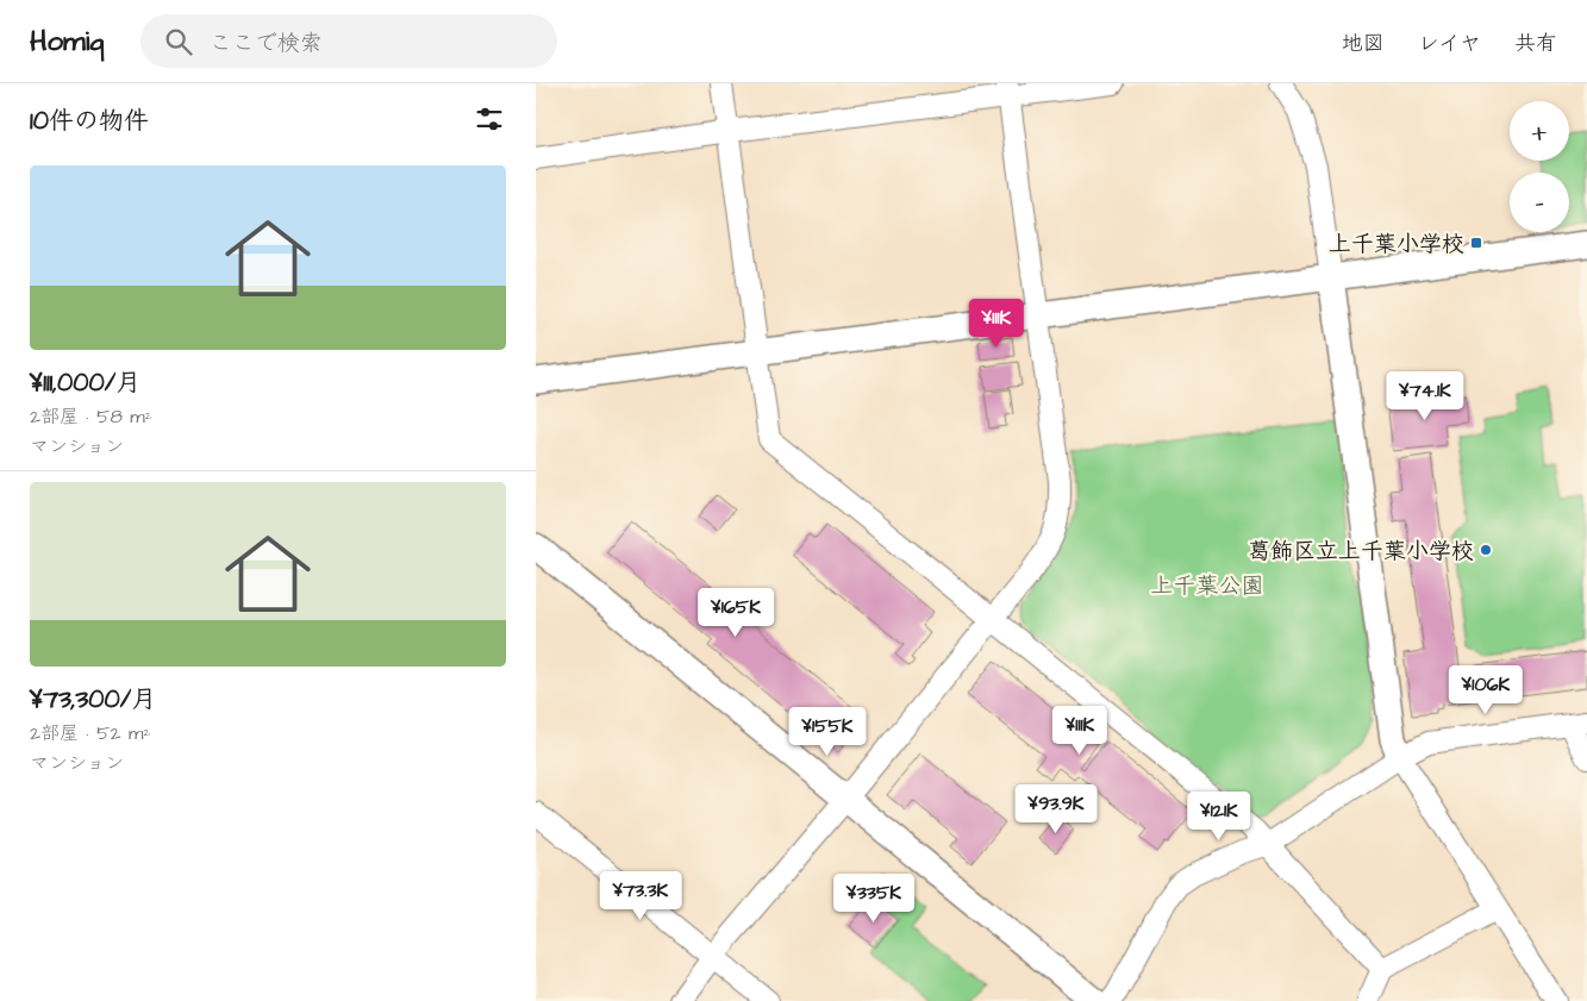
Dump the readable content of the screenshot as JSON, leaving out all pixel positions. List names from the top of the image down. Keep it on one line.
{"parks":["上千葉公園"],"places":{"transit":["上千葉小学校"],"other":["葛飾区立上千葉小学校"]},"page":{"header":"Homiq","search":"ここで検索","nav":["地図","レイヤ","共有"],"heading":"10件の物件","map_buttons":["+","−"],"list":[{"name":"¥111,000/月","note":"2部屋 · 58 m² · マンション"},{"name":"¥73,300/月","note":"2部屋 · 52 m² · マンション"}],"price":["¥111K","¥74.1K","¥165K","¥106K","¥111K","¥155K","¥93.9K","¥121K","¥73.3K","¥335K"]}}
